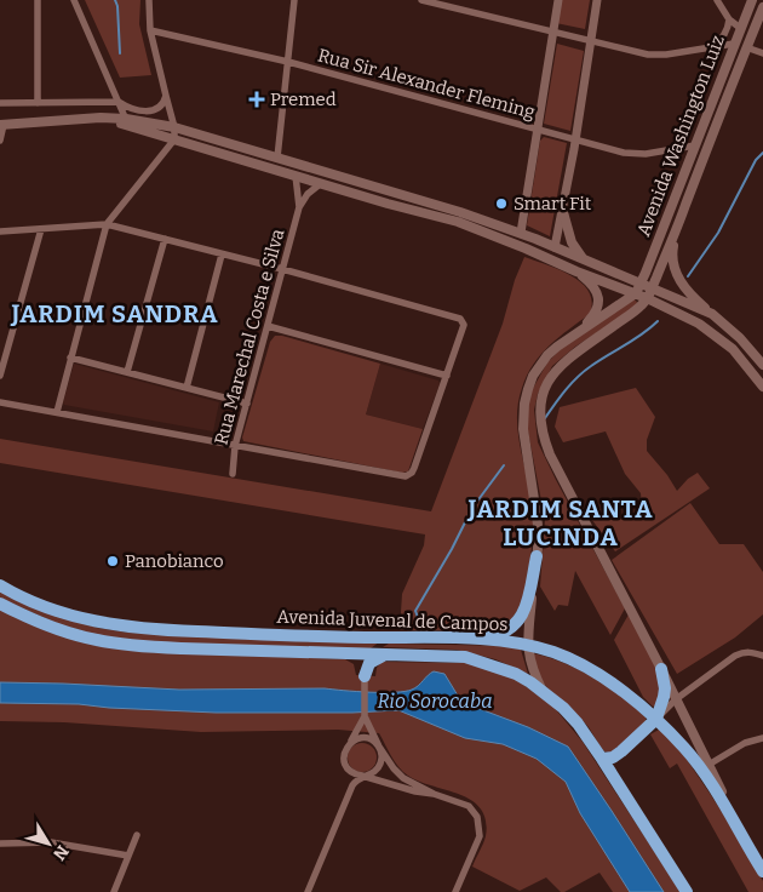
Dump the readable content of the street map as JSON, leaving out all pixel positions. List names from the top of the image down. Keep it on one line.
{"streets":{"highway":["Avenida Juvenal de Campos"],"main road":["Avenida Washington Luiz"],"street":["Rua Sir Alexander Fleming","Rua Marechal Costa e Silva"]},"crossings":[["Rua Sir Alexander Fleming","Avenida Washington Luiz"]],"districts":["JARDIM SANDRA","JARDIM SANTA LUCINDA"],"water":["Rio Sorocaba"],"places":{"health":["Premed"],"other":["Smart Fit","Panobianco"]},"north":"bottom right"}
